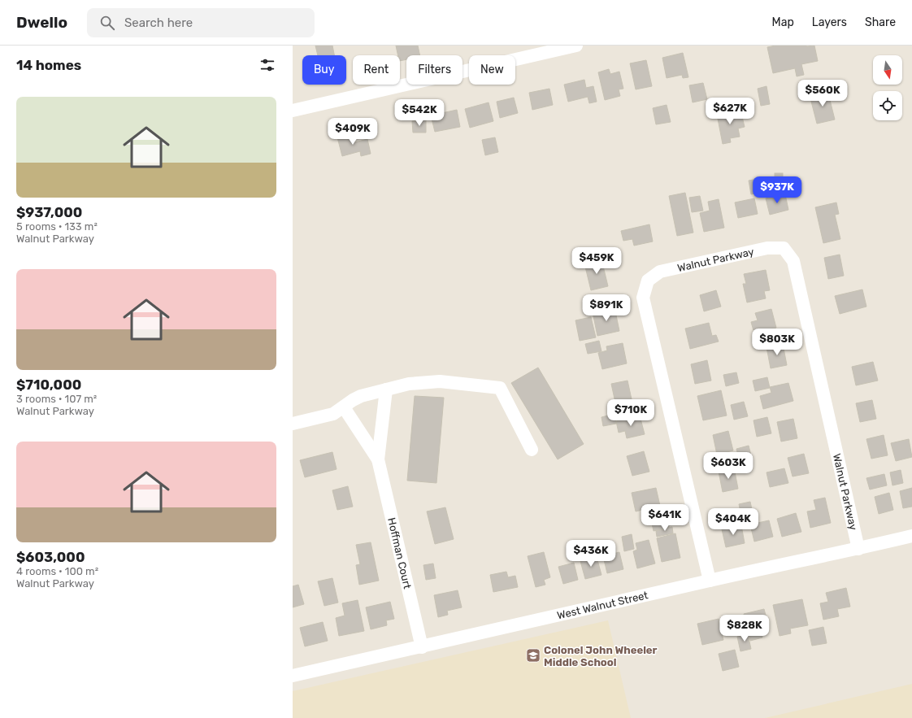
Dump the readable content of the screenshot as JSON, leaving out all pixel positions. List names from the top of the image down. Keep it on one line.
{"streets":{"street":["Walnut Parkway","Hoffman Court","West Walnut Street"]},"crossings":[["Walnut Parkway","West Walnut Street"],["Hoffman Court","West Walnut Street"]],"places":{"school or university":["Colonel John Wheeler Middle School"]},"north":"bottom","page":{"header":"Dwello","search":"Search here","nav":["Map","Layers","Share"],"heading":"14 homes","chip":["Buy","Rent","Filters","New"],"price":["$560K","$627K","$542K","$409K","$937K","$459K","$891K","$803K","$710K","$603K","$641K","$404K","$436K","$828K"],"list":[{"name":"$937,000","note":"5 rooms · 133 m² · Walnut Parkway"},{"name":"$710,000","note":"3 rooms · 107 m² · Walnut Parkway"},{"name":"$603,000","note":"4 rooms · 100 m² · Walnut Parkway"}]}}
